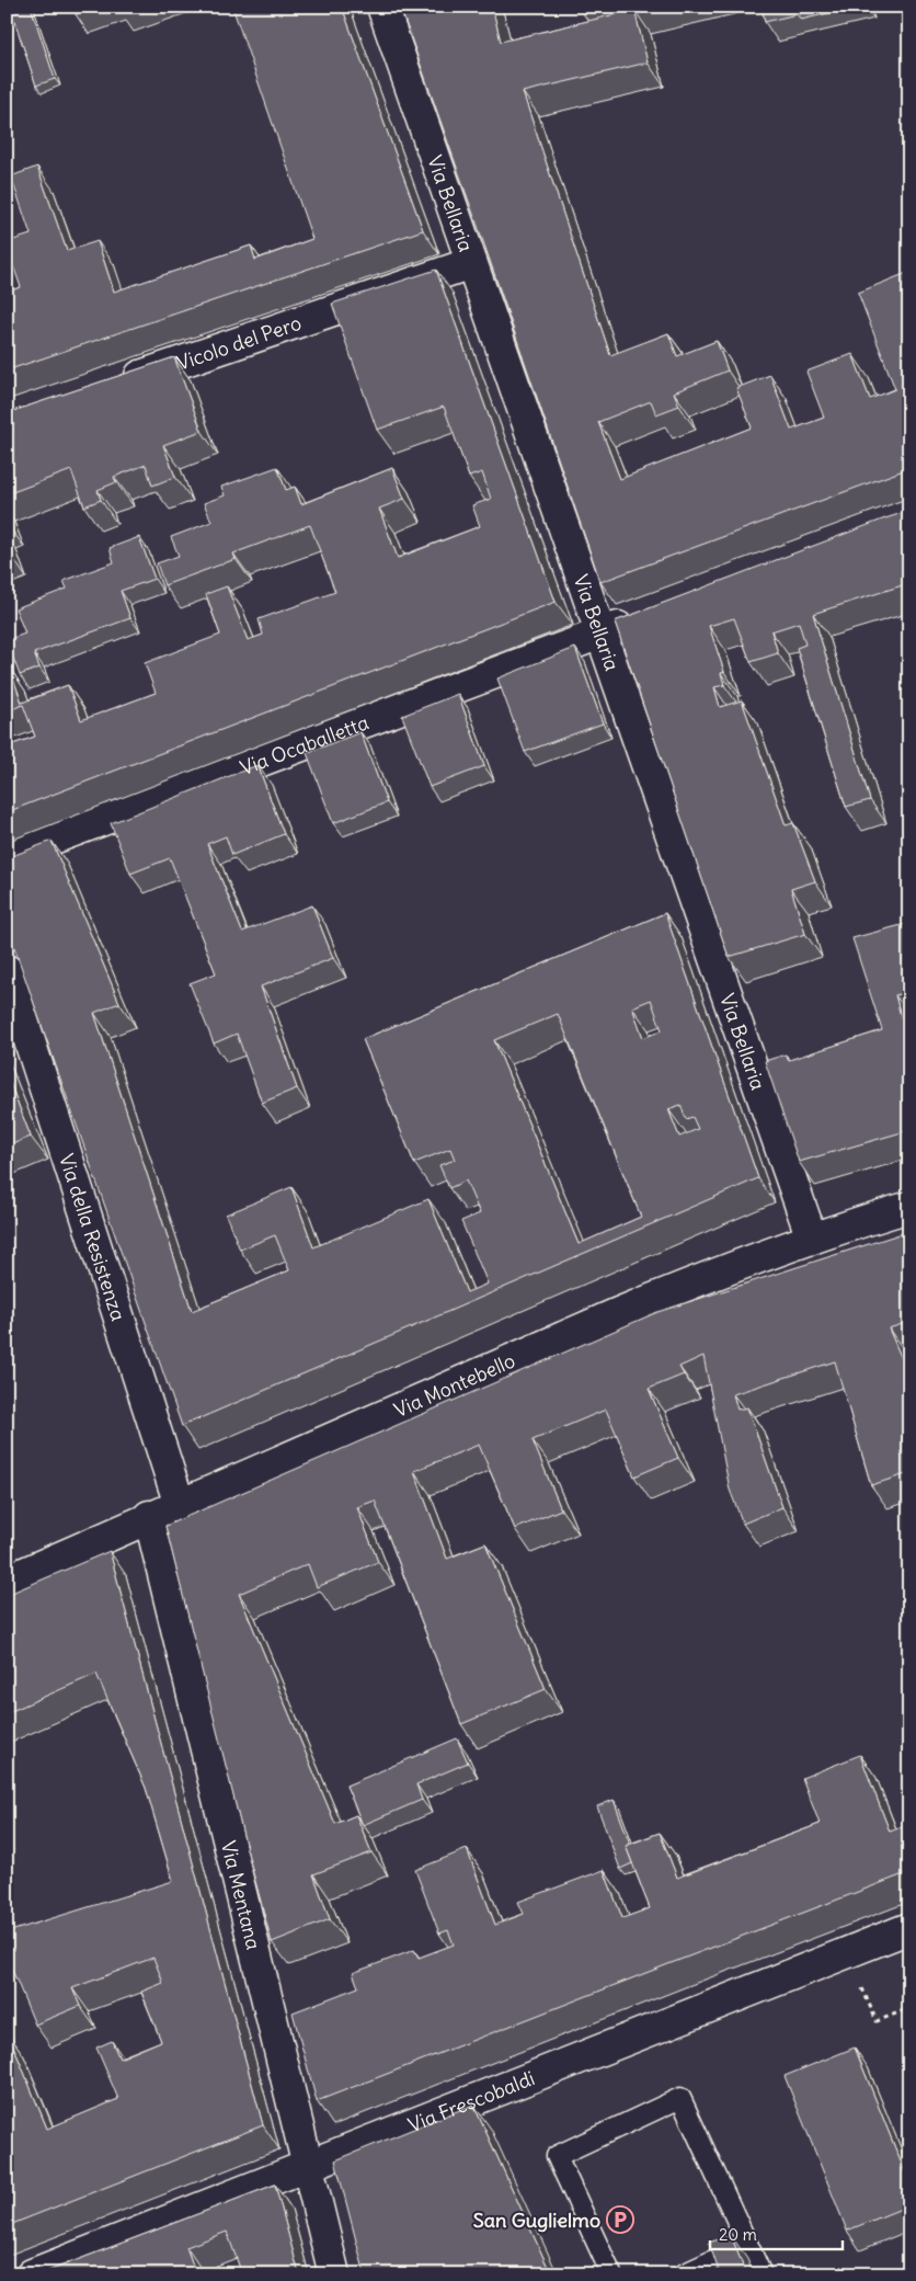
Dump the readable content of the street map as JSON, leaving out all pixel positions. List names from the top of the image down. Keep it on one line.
{"streets":{"street":["Via Bellaria","Vicolo del Pero","Via Ocaballetta","Via della Resistenza","Via Montebello","Via Mentana","Via Frescobaldi"]},"crossings":[["Via Bellaria","Vicolo del Pero"],["Via Bellaria","Via Ocaballetta"],["Via Bellaria","Via Montebello"],["Via della Resistenza","Via Montebello"],["Via Montebello","Via Mentana"],["Via Mentana","Via Frescobaldi"]],"places":{"parking":["San Guglielmo"]},"scale_bar":"20 m"}
